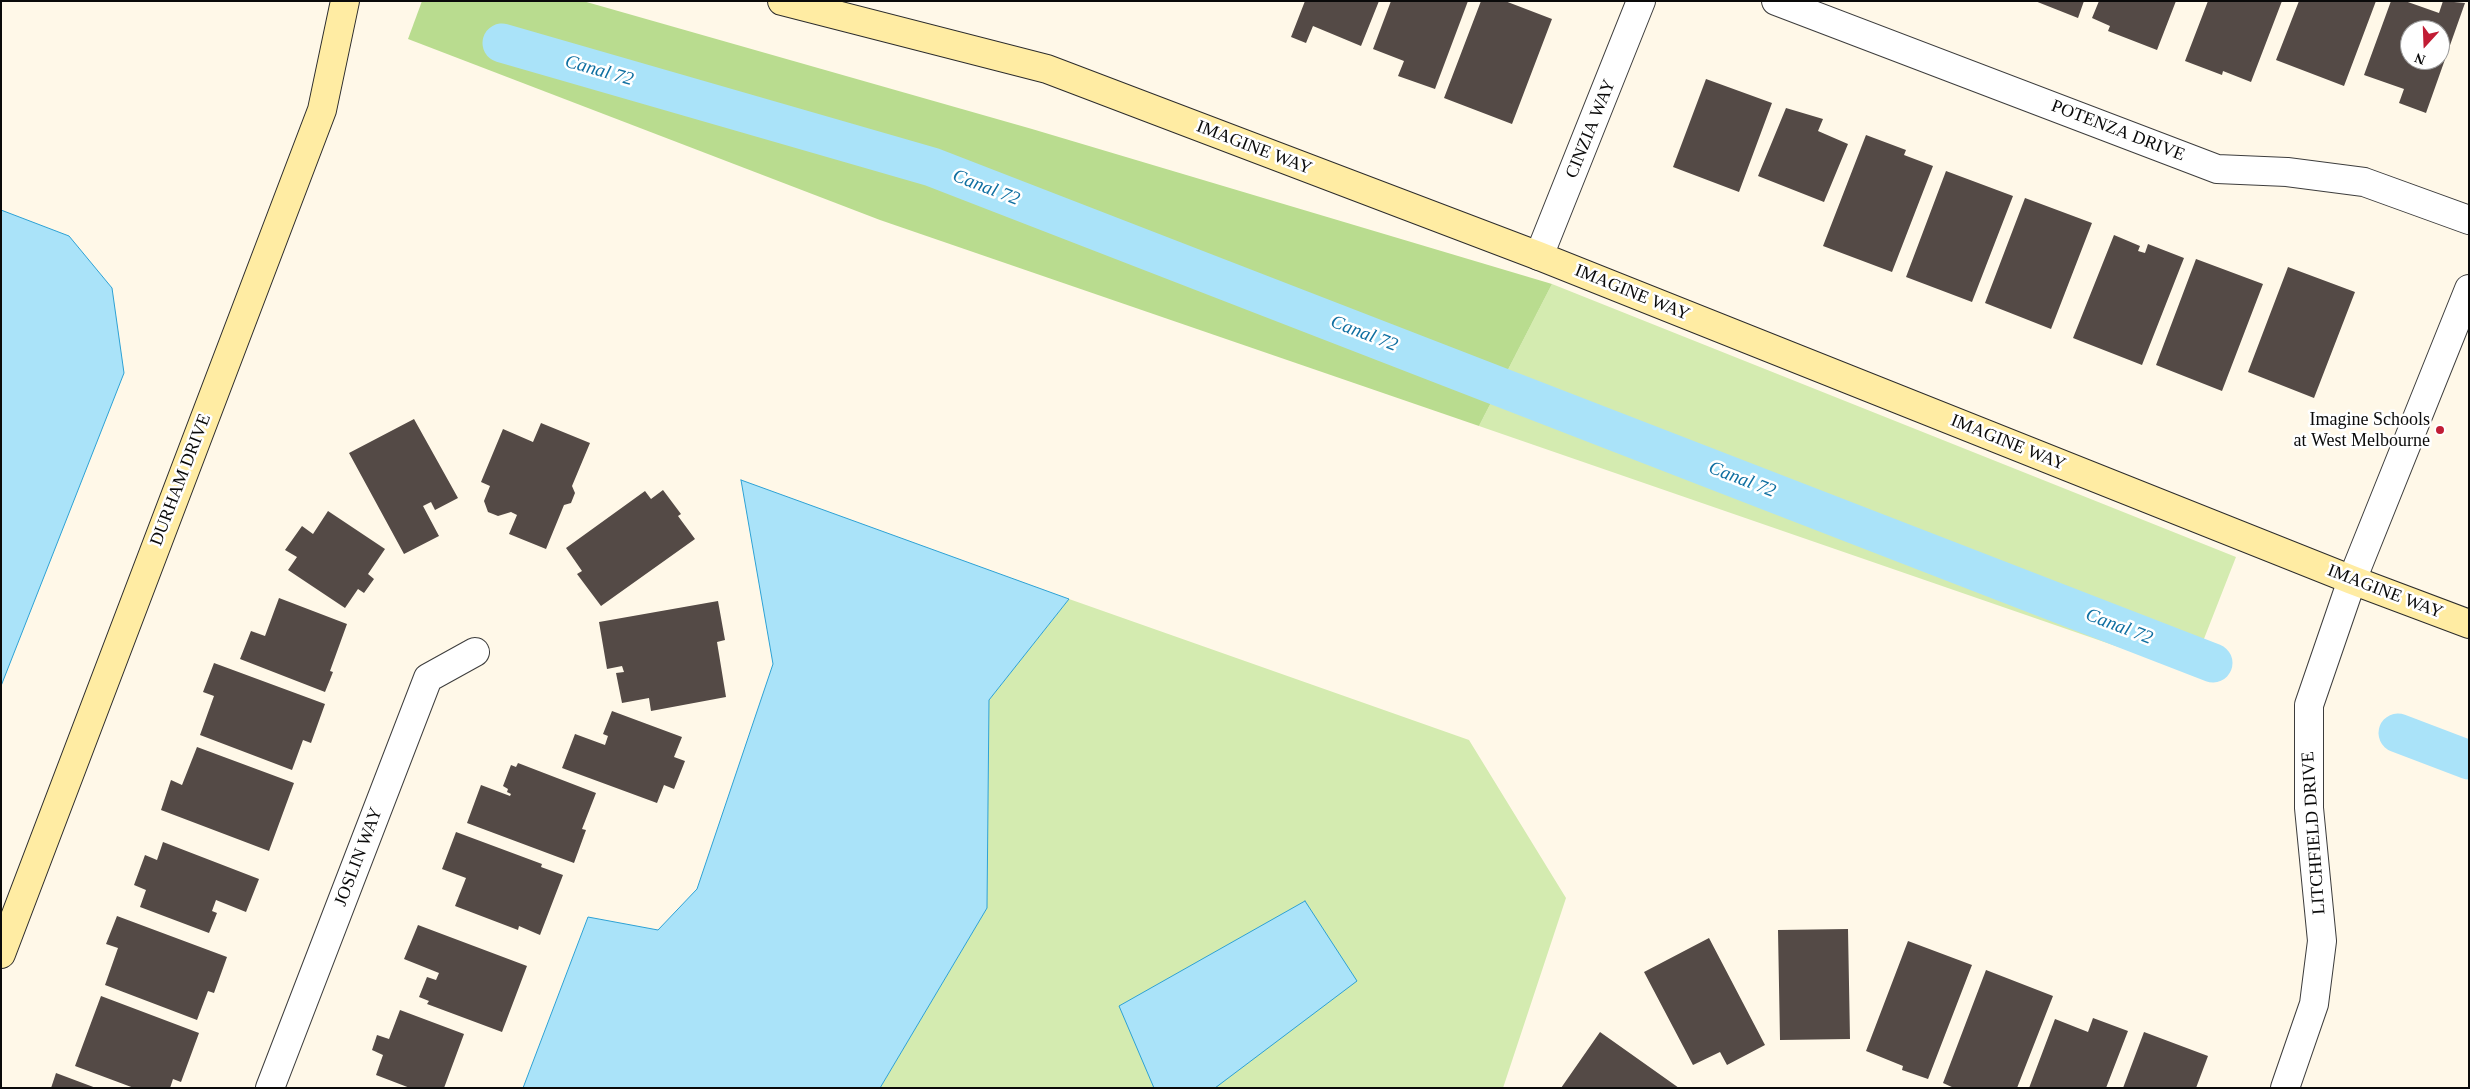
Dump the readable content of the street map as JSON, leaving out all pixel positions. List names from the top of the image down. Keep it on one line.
{"streets":{"street":["CINZIA WAY","POTENZA DRIVE","IMAGINE WAY","DURHAM DRIVE","LITCHFIELD DRIVE","JOSLIN WAY"]},"crossings":[["CINZIA WAY","IMAGINE WAY"],["IMAGINE WAY","LITCHFIELD DRIVE"]],"water":["Canal 72"],"places":["Imagine Schools at West Melbourne"],"north":"bottom"}
